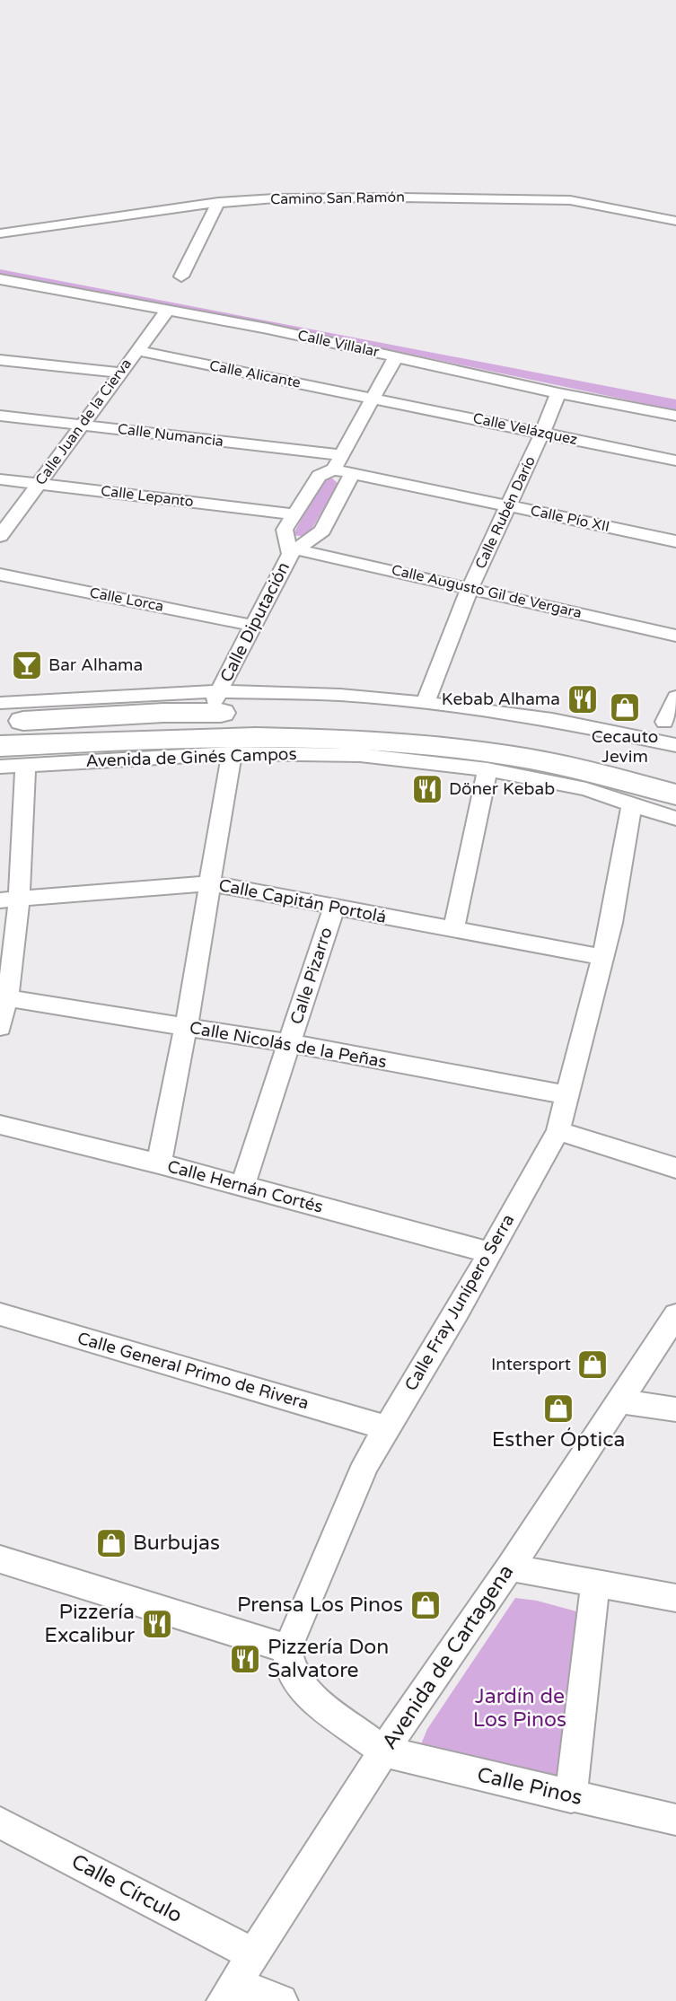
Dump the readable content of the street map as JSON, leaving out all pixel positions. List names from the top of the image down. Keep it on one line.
{"streets":{"main road":["Avenida de Ginés Campos"],"street":["Camino San Ramón","Calle Villalar","Calle Alicante","Calle Juan de la Cierva","Calle Velázquez","Calle Numancia","Calle Lepanto","Calle Rubén Darío","Calle Pío XII","Calle Augusto Gil de Vergara","Calle Lorca","Calle Diputación","Calle Capitán Portolá","Calle Pizarro","Calle Nicolás de la Peñas","Calle Hernán Cortés","Calle Fray Junípero Serra","Calle General Primo de Rivera","Avenida de Cartagena","Calle Pinos","Calle Círculo"]},"crossings":[["Calle Villalar","Calle Juan de la Cierva"],["Calle Villalar","Calle Rubén Darío"],["Calle Alicante","Calle Juan de la Cierva"],["Calle Alicante","Calle Velázquez"],["Calle Juan de la Cierva","Calle Numancia"],["Calle Juan de la Cierva","Calle Lepanto"],["Calle Velázquez","Calle Rubén Darío"],["Calle Numancia","Calle Pío XII"],["Calle Rubén Darío","Calle Pío XII"],["Calle Rubén Darío","Calle Augusto Gil de Vergara"],["Calle Augusto Gil de Vergara","Calle Diputación"],["Calle Lorca","Calle Diputación"],["Avenida de Ginés Campos","Calle Fray Junípero Serra"],["Calle Capitán Portolá","Calle Pizarro"],["Calle Capitán Portolá","Calle Fray Junípero Serra"],["Calle Pizarro","Calle Nicolás de la Peñas"],["Calle Pizarro","Calle Hernán Cortés"],["Calle Nicolás de la Peñas","Calle Fray Junípero Serra"],["Calle Hernán Cortés","Calle Fray Junípero Serra"],["Calle Fray Junípero Serra","Calle General Primo de Rivera"],["Avenida de Cartagena","Calle Pinos"],["Avenida de Cartagena","Calle Círculo"]],"parks":["Jardín de Los Pinos"],"places":{"bar":["Bar Alhama"],"restaurant":["Kebab Alhama","Döner Kebab","Pizzería Excalibur","Pizzería Don Salvatore"],"shop":["Cecauto Jevim","Intersport","Esther Óptica","Burbujas","Prensa Los Pinos"]}}
